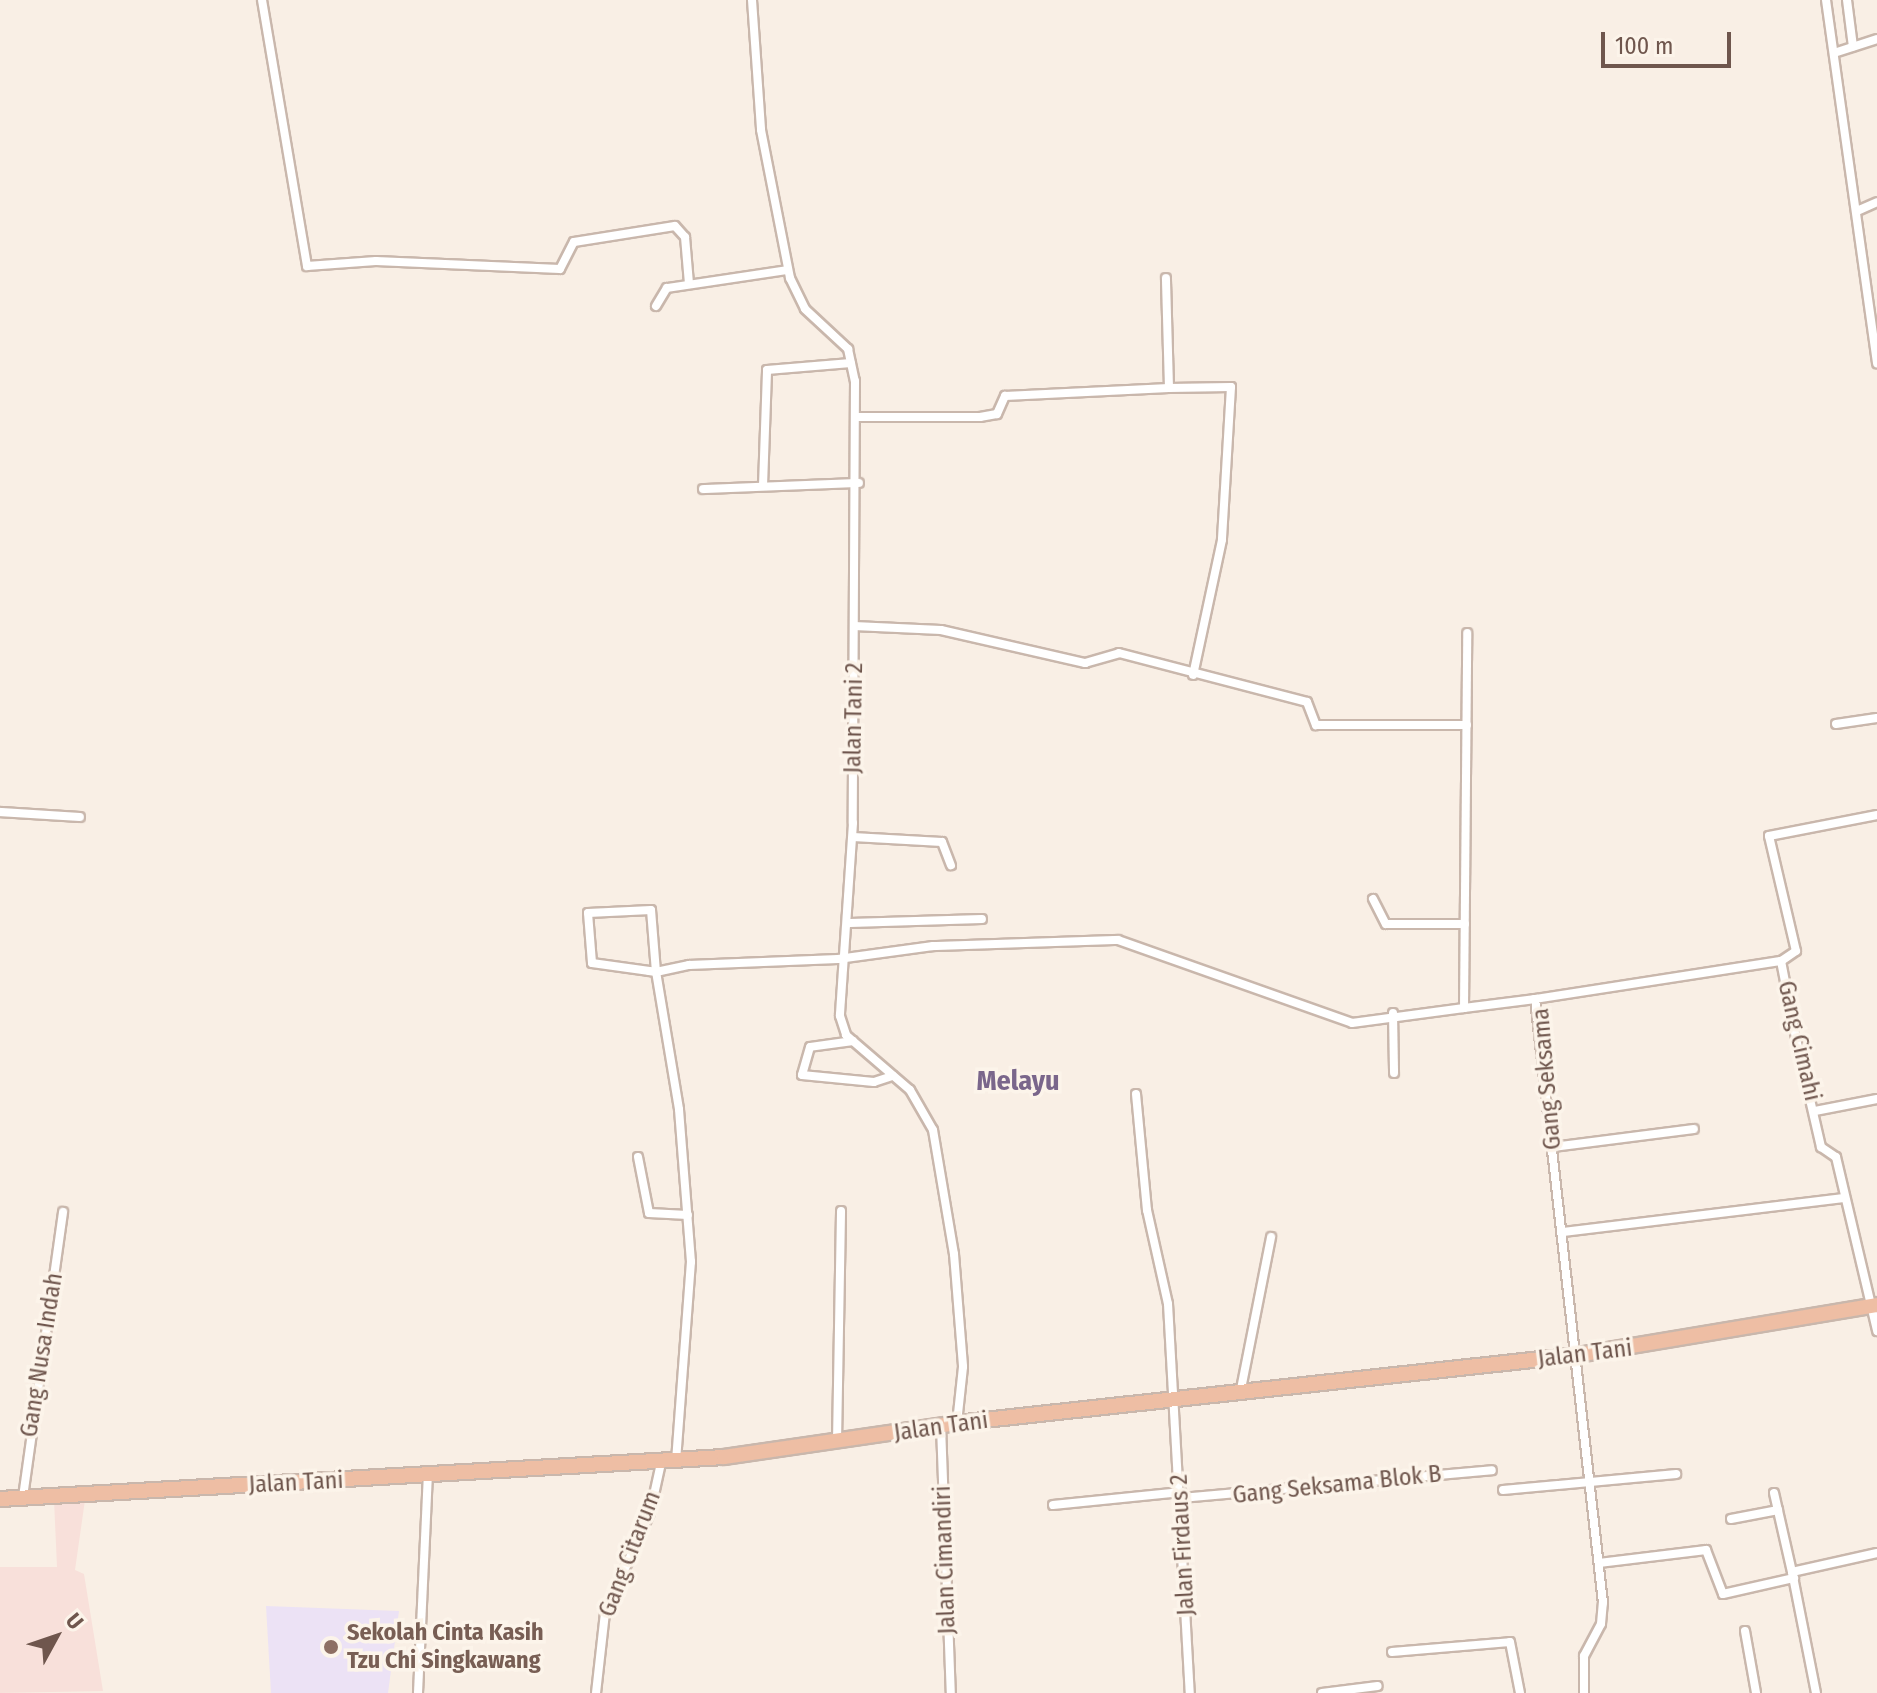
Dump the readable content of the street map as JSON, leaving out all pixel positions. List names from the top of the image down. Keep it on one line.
{"streets":{"highway":["Jalan Tani"],"street":["Jalan Tani 2","Gang Cimahi","Gang Seksama","Gang Nusa Indah","Gang Seksama Blok B","Jalan Firdaus 2","Gang Citarum","Jalan Cimandiri"]},"crossings":[["Gang Cimahi","Gang Seksama"],["Gang Cimahi","Jalan Tani"],["Gang Seksama","Jalan Tani"],["Jalan Tani","Gang Nusa Indah"],["Jalan Tani","Jalan Firdaus 2"],["Jalan Tani","Gang Citarum"],["Jalan Tani","Jalan Cimandiri"],["Gang Seksama Blok B","Jalan Firdaus 2"]],"districts":["Melayu"],"places":["Sekolah Cinta Kasih Tzu Chi Singkawang"],"scale_bar":"100 m","north":"top right"}
